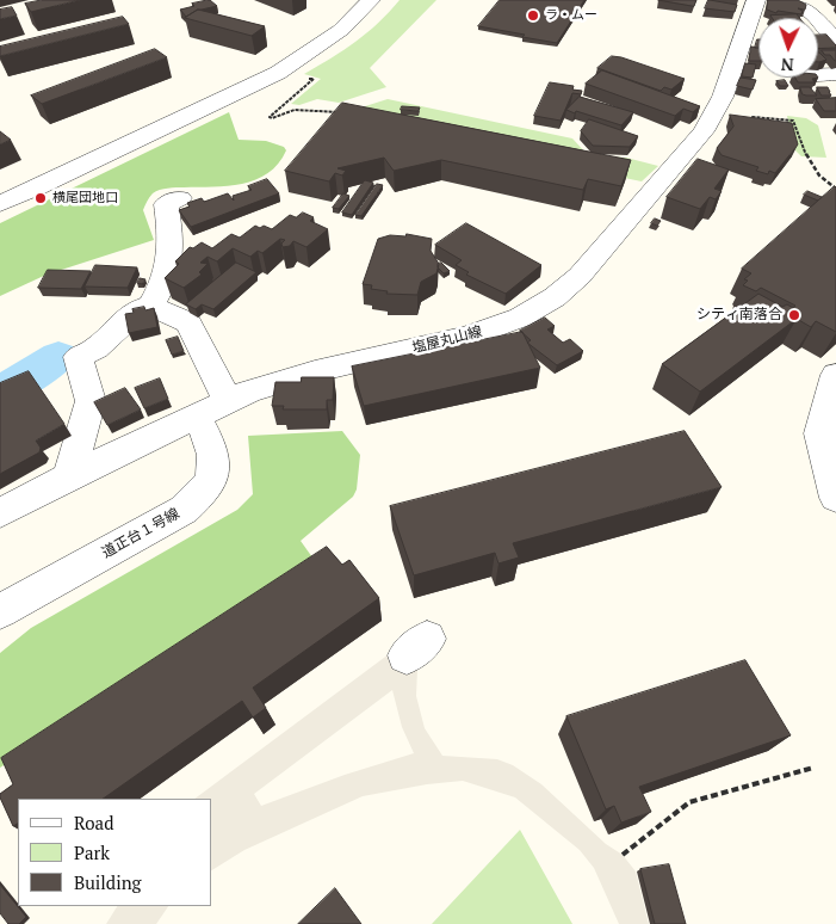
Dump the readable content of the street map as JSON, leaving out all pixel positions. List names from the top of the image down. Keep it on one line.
{"streets":{"street":["塩屋丸山線","道正台１号線"]},"crossings":[["塩屋丸山線","道正台１号線"]],"places":["ラ・ムー","横尾団地口","シティ南落合"],"legend":["Road","Park","Building"],"north":"bottom"}
